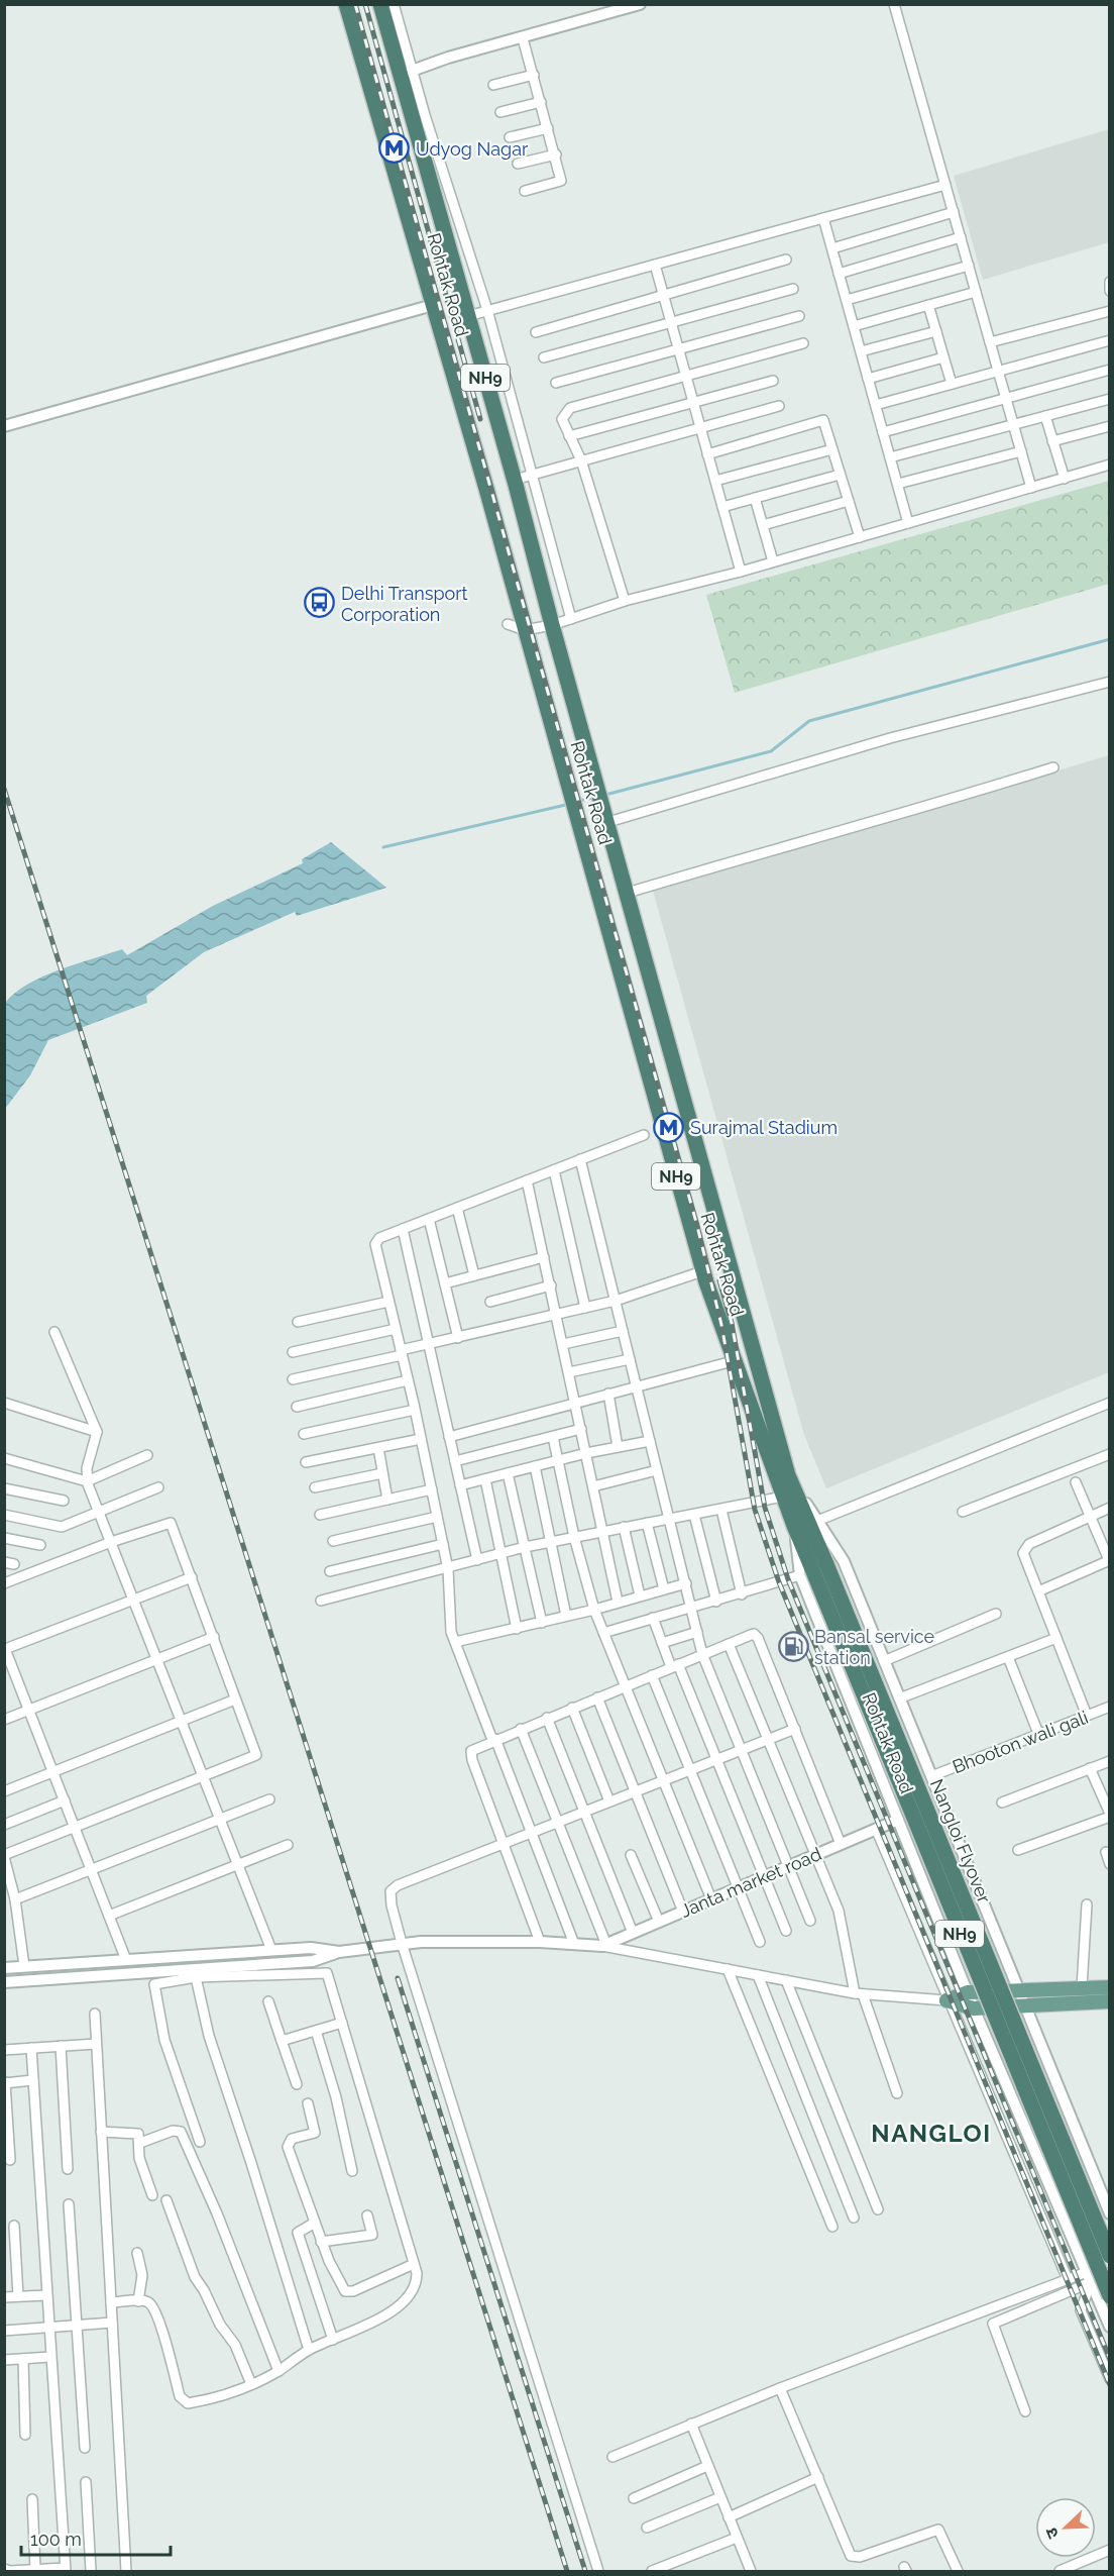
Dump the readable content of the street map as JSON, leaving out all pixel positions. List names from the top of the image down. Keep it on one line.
{"streets":{"highway":["Rohtak Road","NH9","Nangloi Flyover"],"street":["Bhooton wali gali","Janta market road"]},"crossings":[["Rohtak Road","Bhooton wali gali"],["Rohtak Road","Nangloi Flyover"],["Rohtak Road","Janta market road"]],"districts":["NANGLOI"],"places":{"metro station":["Udyog Nagar","Surajmal Stadium"],"bus stop":["Delhi Transport Corporation"],"fuel station":["Bansal service station"]},"scale_bar":"100 m","north":"bottom left"}
